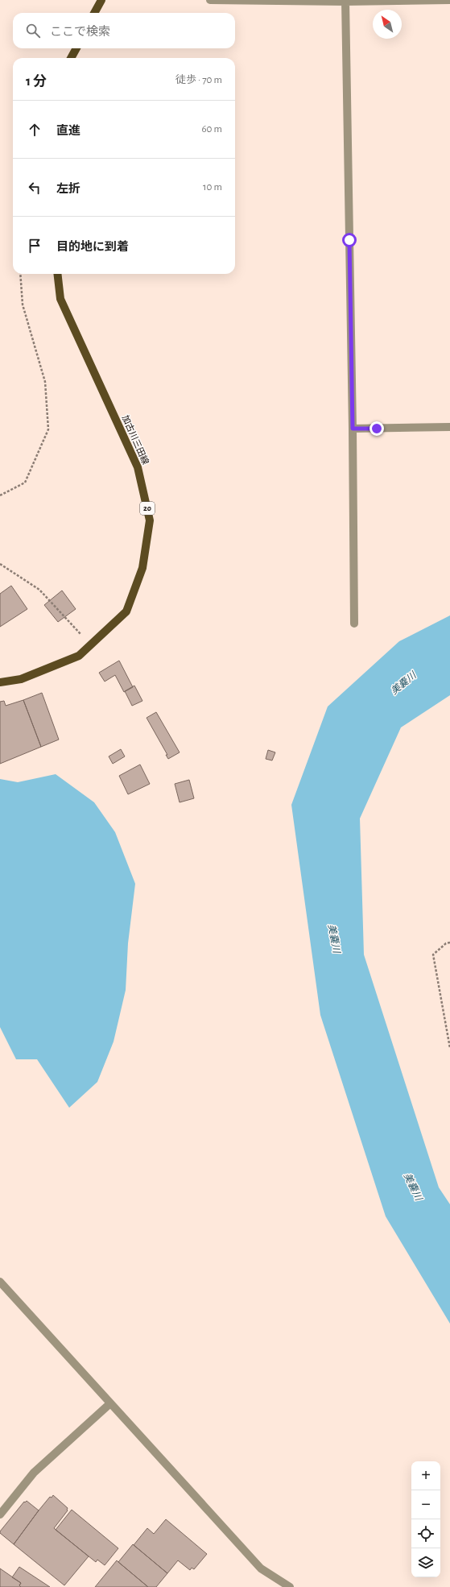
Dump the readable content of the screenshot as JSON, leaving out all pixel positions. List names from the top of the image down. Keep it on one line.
{"streets":{"main road":["加古川三田線","20"]},"water":["美嚢川"],"north":"top left","page":{"search":"ここで検索","heading":["1 分","徒歩 · 70 m"],"list":[["直進","60 m"],["左折","10 m"],"目的地に到着"],"map_buttons":["+","−"]}}
